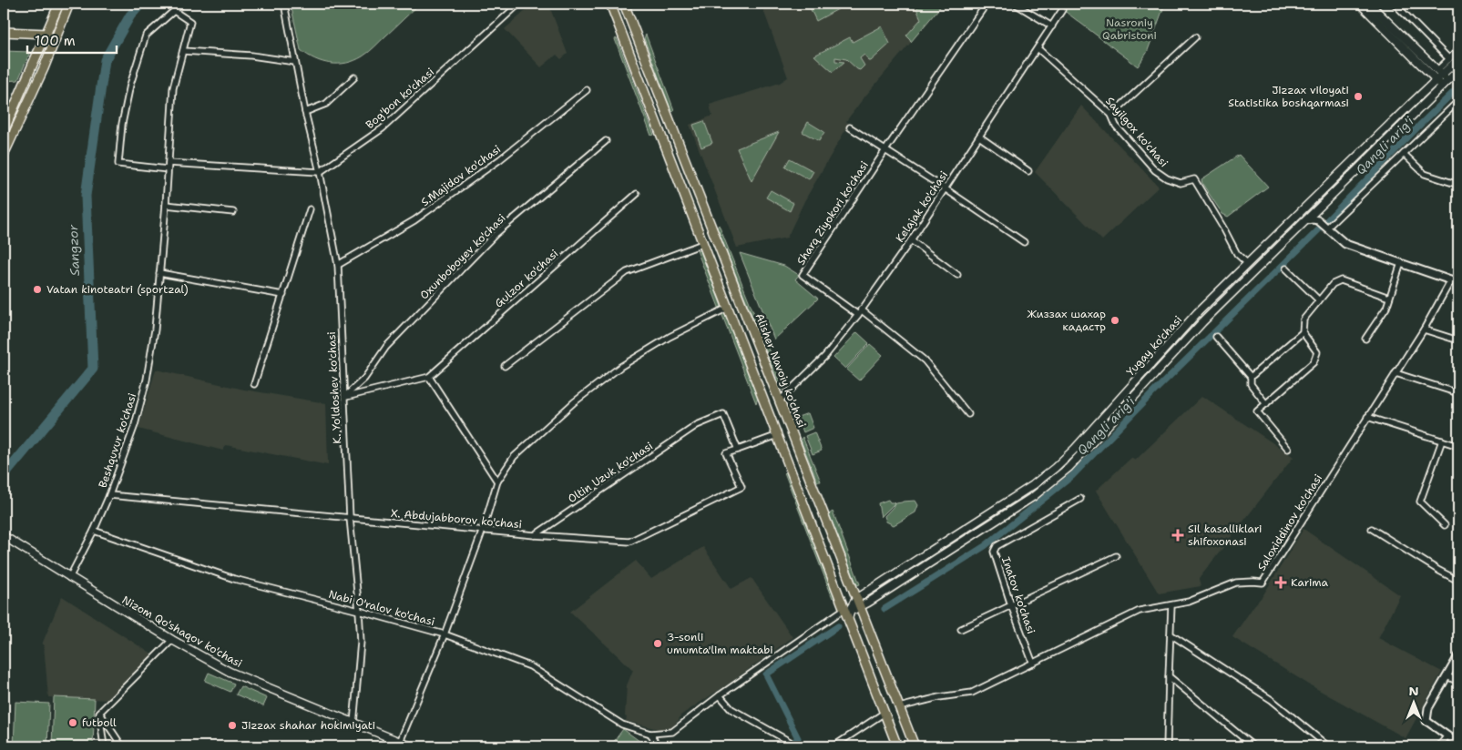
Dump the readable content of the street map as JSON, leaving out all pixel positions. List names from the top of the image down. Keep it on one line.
{"streets":{"main road":["Yugay ko'chasi","Alisher Navoiy ko'chasi","Nizom Qo'shaqov ko'chasi"],"street":["Bog'bon ko'chasi","Sayilgox ko'chasi","S.Majidov ko'chasi","Kelajak ko'chasi","Sharq Ziyokori ko'chasi","Oxunboboyev ko'chasi","Gulzor ko'chasi","K. Yo'ldoshev ko'chasi","Beshquvur ko'chasi","Oltin Uzuk ko'chasi","X. Abdujabborov ko'chasi","Saloxiddinov ko'chasi","Inatov ko'chasi","Nabi O'ralov ko'chasi"]},"crossings":[["Bog'bon ko'chasi","K. Yo'ldoshev ko'chasi"],["Sayilgox ko'chasi","Kelajak ko'chasi"],["Sayilgox ko'chasi","Yugay ko'chasi"],["S.Majidov ko'chasi","K. Yo'ldoshev ko'chasi"],["Kelajak ko'chasi","Sharq Ziyokori ko'chasi"],["Kelajak ko'chasi","Alisher Navoiy ko'chasi"],["Oxunboboyev ko'chasi","Gulzor ko'chasi"],["Oxunboboyev ko'chasi","K. Yo'ldoshev ko'chasi"],["Gulzor ko'chasi","K. Yo'ldoshev ko'chasi"],["Yugay ko'chasi","Alisher Navoiy ko'chasi"],["Alisher Navoiy ko'chasi","Saloxiddinov ko'chasi"],["K. Yo'ldoshev ko'chasi","X. Abdujabborov ko'chasi"],["K. Yo'ldoshev ko'chasi","Nabi O'ralov ko'chasi"],["K. Yo'ldoshev ko'chasi","Nizom Qo'shaqov ko'chasi"],["Beshquvur ko'chasi","X. Abdujabborov ko'chasi"],["Beshquvur ko'chasi","Nabi O'ralov ko'chasi"],["Beshquvur ko'chasi","Nizom Qo'shaqov ko'chasi"],["Oltin Uzuk ko'chasi","X. Abdujabborov ko'chasi"],["Saloxiddinov ko'chasi","Inatov ko'chasi"]],"water":["Qangli arig'i","Sangzor"],"parks":["Nasroniy Qabristoni"],"places":{"other":["Jizzax viloyati Statistika boshqarmasi","Vatan kinoteatri (sportzal)","Жиззах шахар кадастр","3-sonli umumta'lim maktabi","futboll","Jizzax shahar hokimiyati"],"health":["Sil kasalliklari shifoxonasi","Karima"]},"scale_bar":"100 m","north":"top"}
